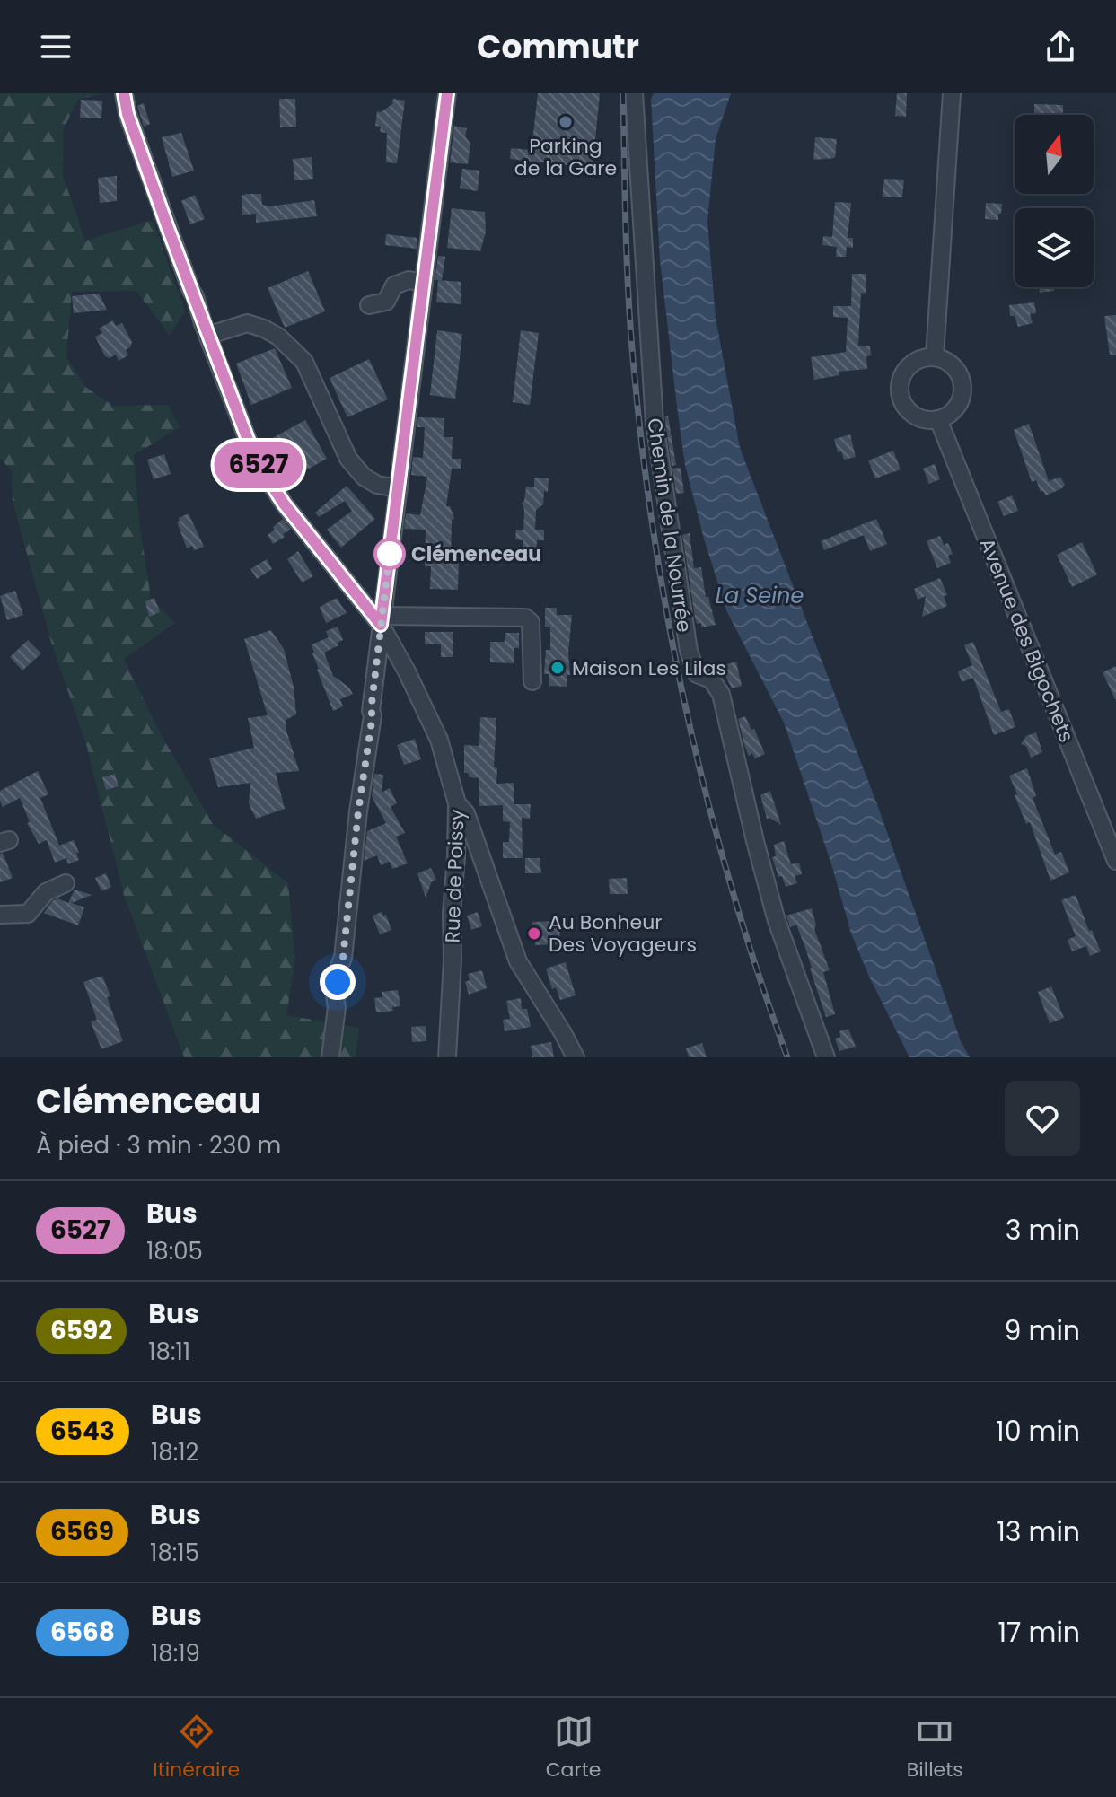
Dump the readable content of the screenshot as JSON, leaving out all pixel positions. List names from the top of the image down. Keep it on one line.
{"streets":{"street":["Chemin de la Nourrée","Avenue des Bigochets","Rue de Poissy"]},"water":["La Seine"],"places":["Parking de la Gare","Clémenceau","Maison Les Lilas","Au Bonheur Des Voyageurs"],"lines":["bus line 6527"],"north":"top","page":{"header":"Commutr","on_map":"6527","heading":["Clémenceau","À pied · 3 min · 230 m"],"list":[{"mark":"6527","name":"Bus","note":"18:05","value":"3 min"},{"mark":"6592","name":"Bus","note":"18:11","value":"9 min"},{"mark":"6543","name":"Bus","note":"18:12","value":"10 min"},{"mark":"6569","name":"Bus","note":"18:15","value":"13 min"},{"mark":"6568","name":"Bus","note":"18:19","value":"17 min"}],"tabs":["Itinéraire","Carte","Billets"]}}
